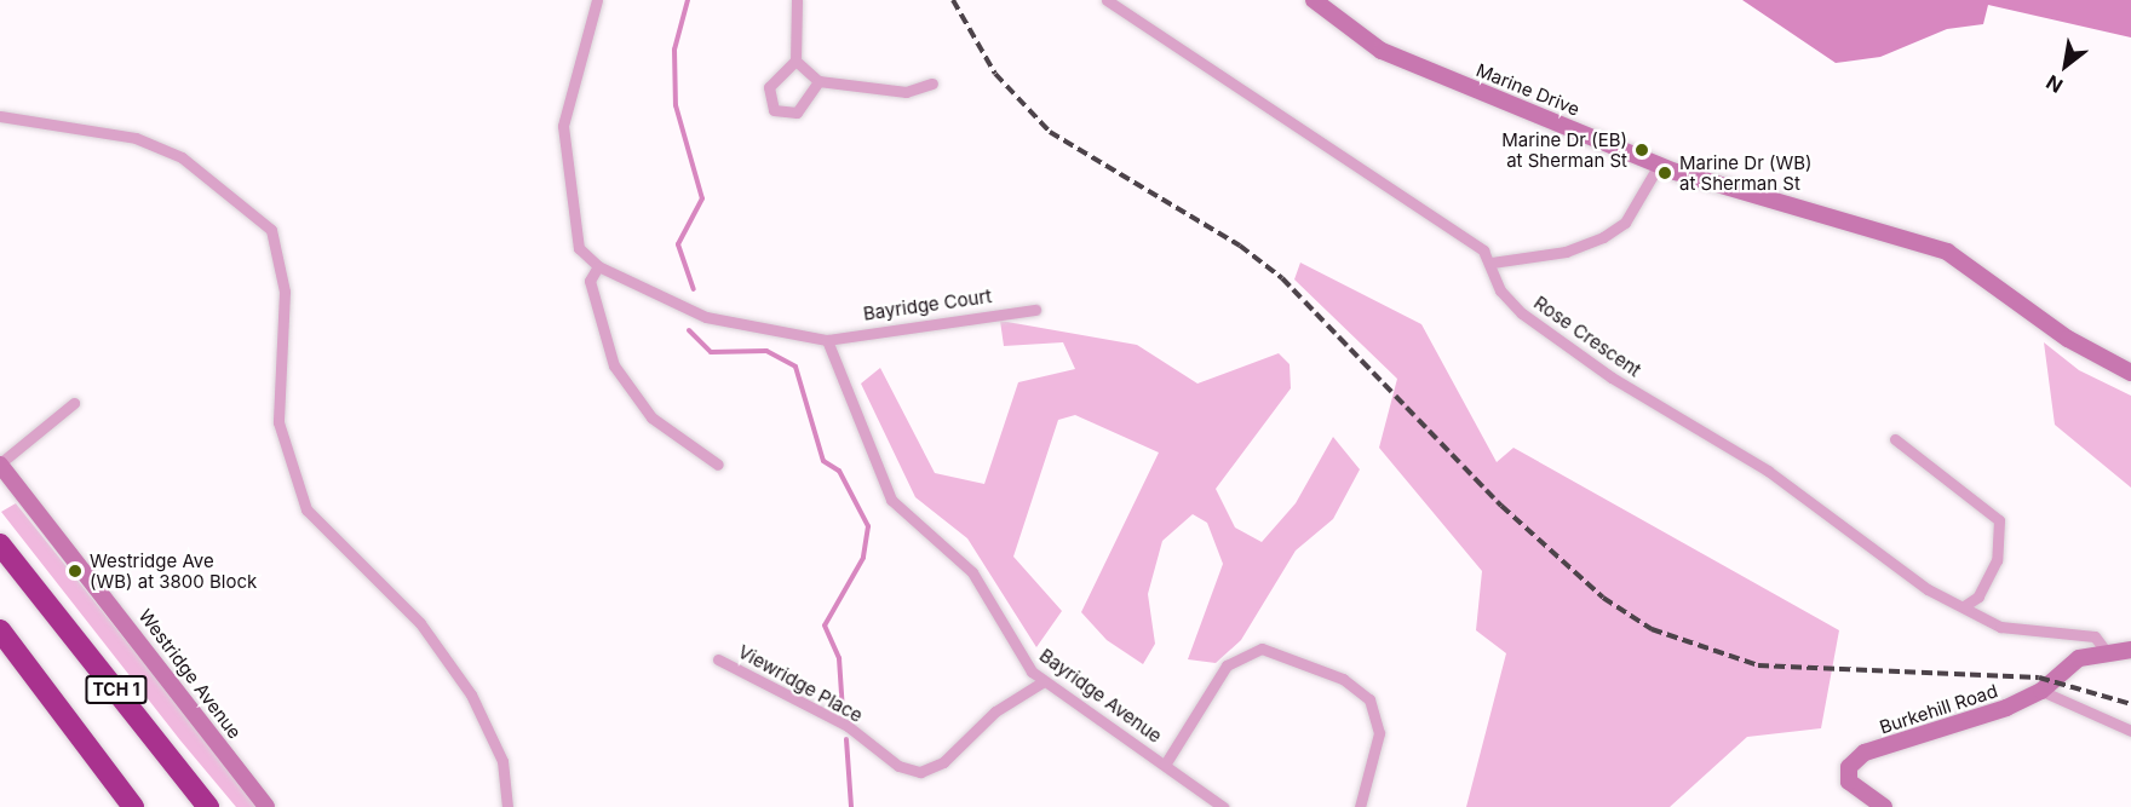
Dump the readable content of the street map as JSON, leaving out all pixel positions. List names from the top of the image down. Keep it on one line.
{"streets":{"highway":["TCH 1"],"main road":["Marine Drive","Westridge Avenue","Burkehill Road"],"street":["Bayridge Court","Rose Crescent","Viewridge Place","Bayridge Avenue"]},"crossings":[["Bayridge Court","Bayridge Avenue"],["Rose Crescent","Burkehill Road"],["Viewridge Place","Bayridge Avenue"]],"places":["Marine Dr (EB) at Sherman St","Marine Dr (WB) at Sherman St","Westridge Ave (WB) at 3800 Block"],"north":"bottom left"}
